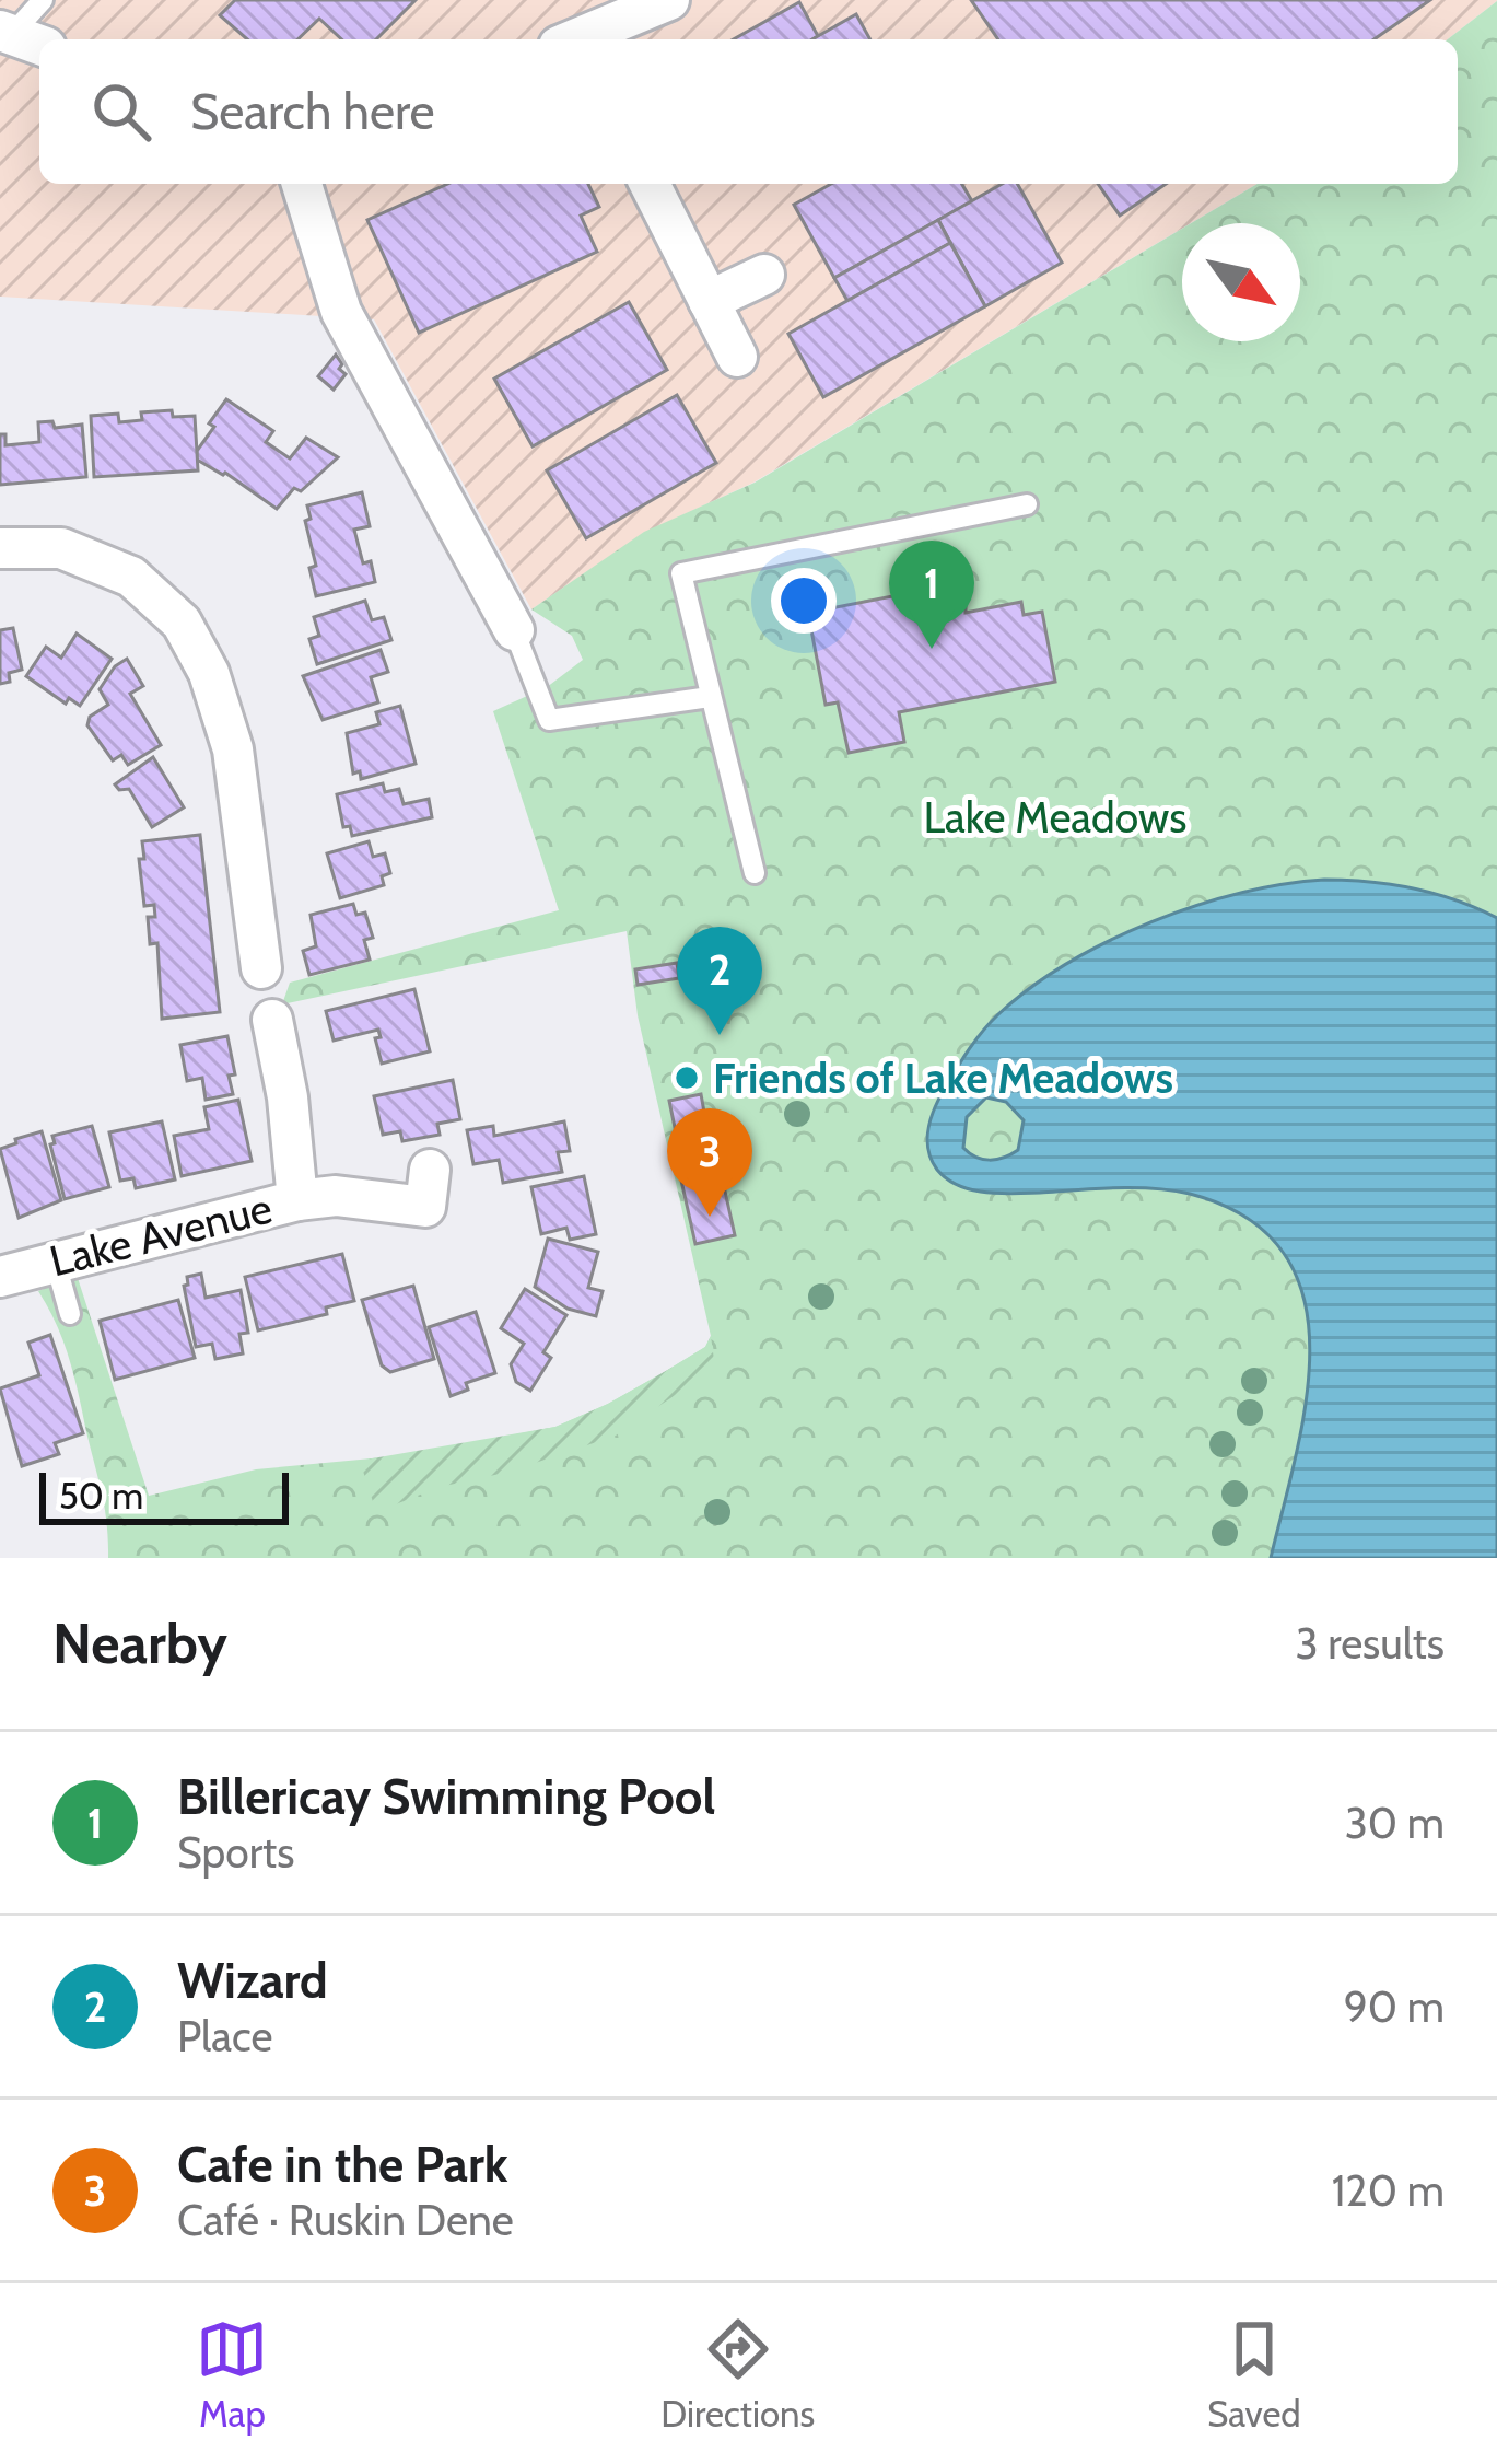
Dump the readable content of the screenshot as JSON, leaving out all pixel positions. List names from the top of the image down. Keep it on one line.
{"streets":{"street":["Lake Avenue"]},"parks":["Lake Meadows"],"places":["Friends of Lake Meadows"],"scale_bar":"50 m","north":"bottom right","page":{"search":"Search here","pins":["1","2","3"],"scale":"50 m","heading":["Nearby","3 results"],"list":[{"mark":"1","name":"Billericay Swimming Pool","note":"Sports","value":"30 m"},{"mark":"2","name":"Wizard","note":"Place","value":"90 m"},{"mark":"3","name":"Cafe in the Park","note":"Café · Ruskin Dene","value":"120 m"}],"nav":["Map","Directions","Saved"]}}
